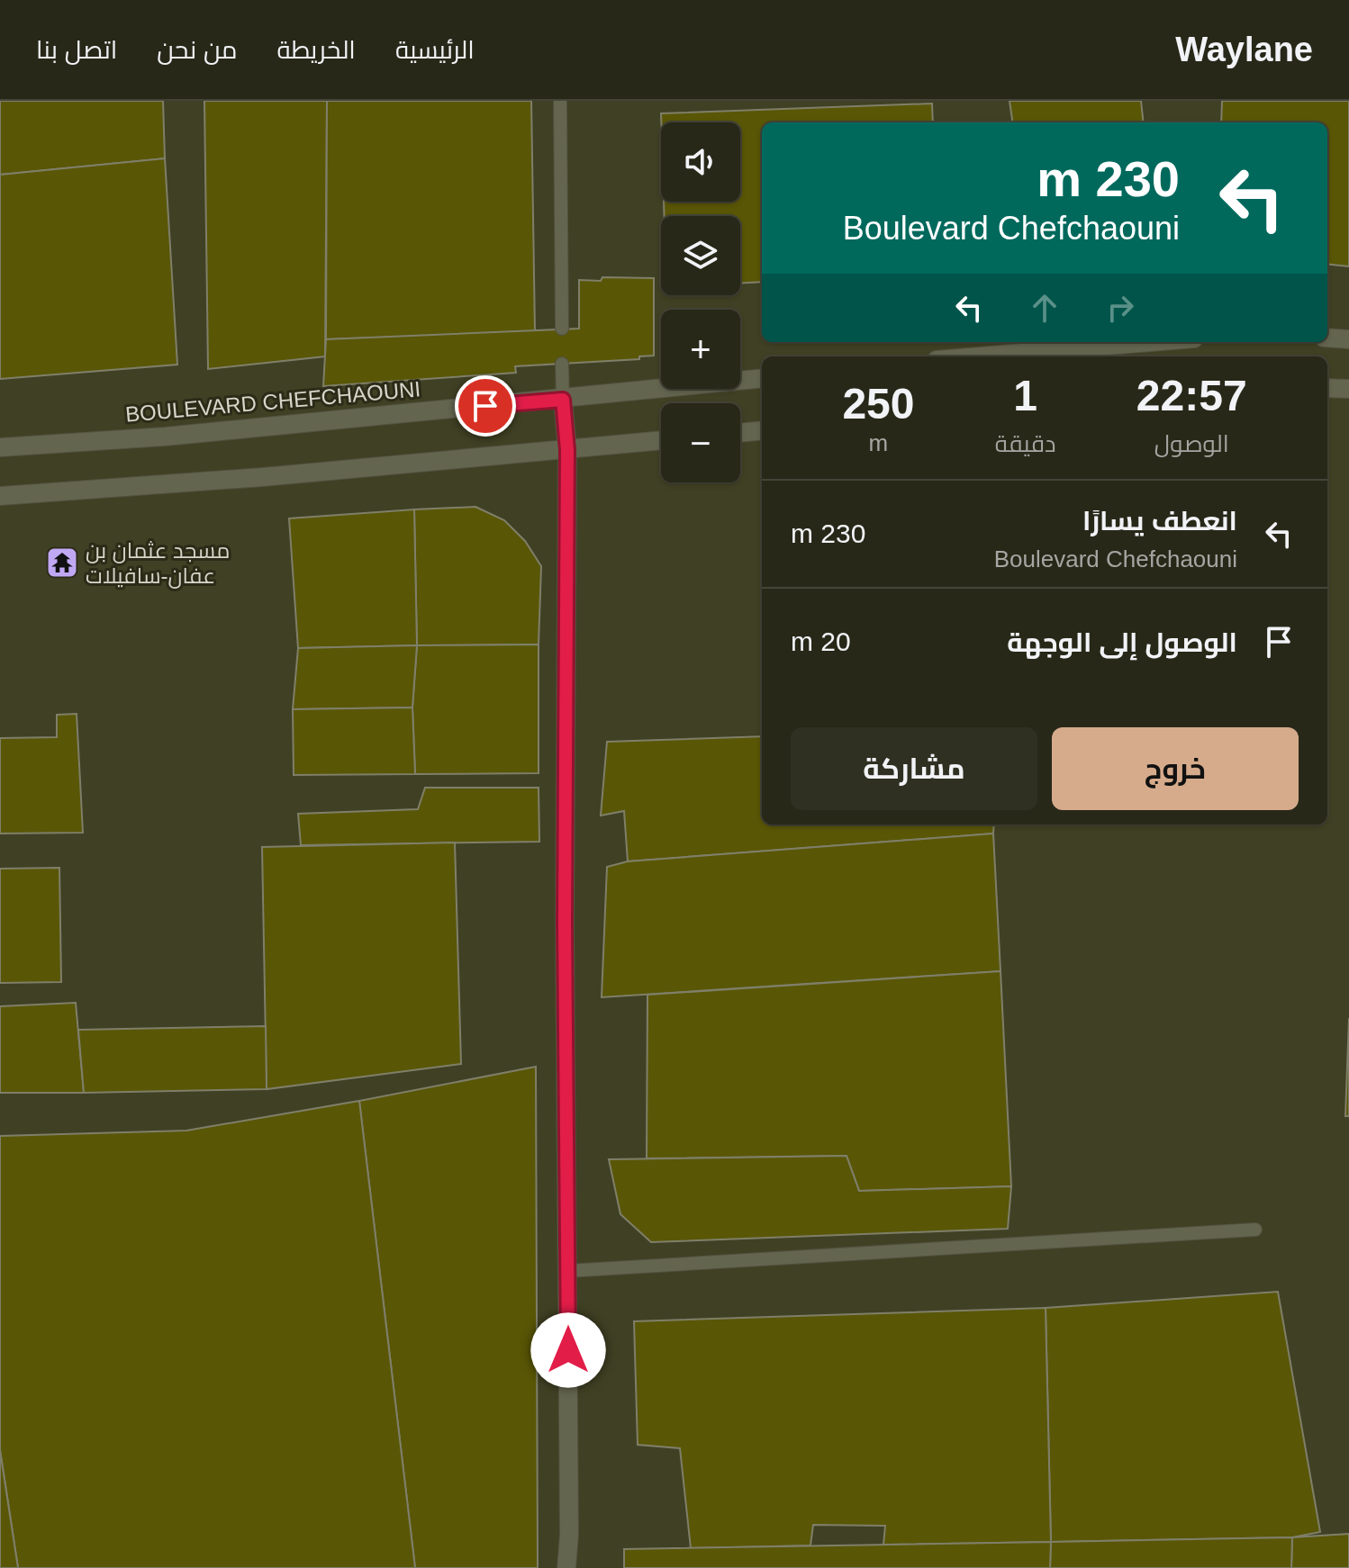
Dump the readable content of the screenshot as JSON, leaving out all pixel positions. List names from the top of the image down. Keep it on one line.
{"streets":{"street":["BOULEVARD CHEFCHAOUNI"]},"places":{"temple":["مسجد عثمان بن عفان-سافيلات"]},"page":{"header":"Waylane","nav":["الرئيسية","الخريطة","من نحن","اتصل بنا"],"map_buttons":["+","−"],"turn":["230 m","Boulevard Chefchaouni"],"eta":["22:57","الوصول","1","دقيقة","250","m"],"list":[{"name":"انعطف يسارًا","note":"Boulevard Chefchaouni","value":"230 m"},{"name":"الوصول إلى الوجهة","value":"20 m"}],"buttons":["خروج","مشاركة"]}}
